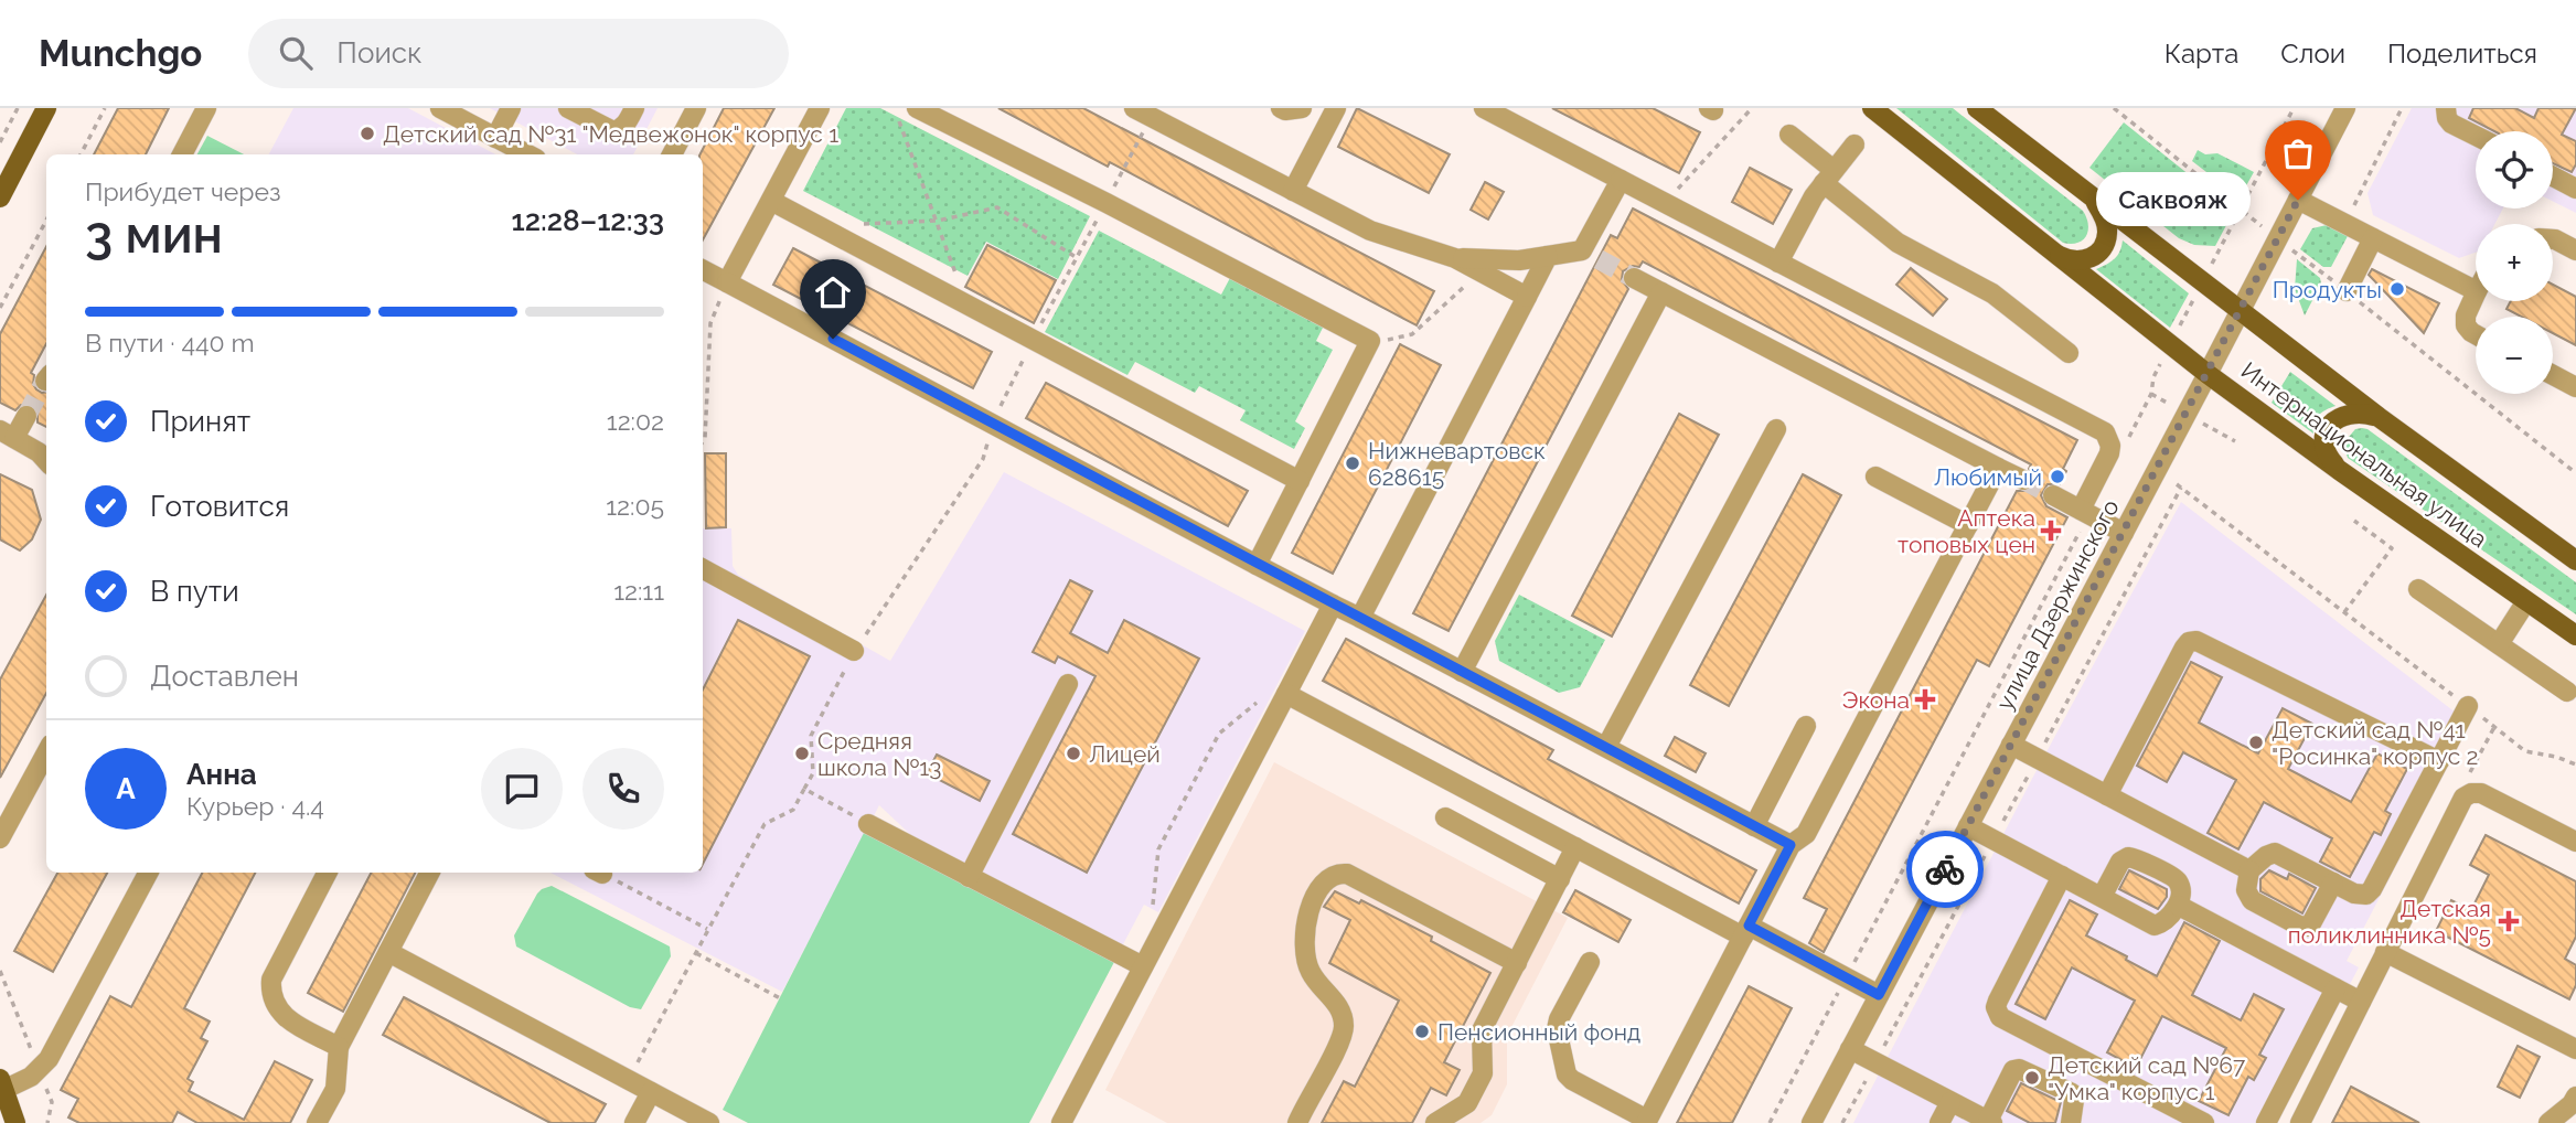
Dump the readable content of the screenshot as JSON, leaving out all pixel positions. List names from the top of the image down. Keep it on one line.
{"streets":{"main road":["Интернациональная улица"],"street":["улица Дзержинского"]},"crossings":[["Интернациональная улица","улица Дзержинского"]],"places":{"other":["Детский сад №31 \"Медвежонок\" корпус 1","Саквояж","Продукты","Нижневартовск 628615","Любимый","Детский сад №41 \"Росинка\" корпус 2","Средняя школа №13","Лицей","Пенсионный фонд","Детский сад №67 \"Умка\" корпус 1"],"health":["Аптека топовых цен","Экона","Детская поликлинника №5"]},"page":{"header":"Munchgo","search":"Поиск","nav":["Карта","Слои","Поделиться"],"map_buttons":["+","−"],"heading":["3 мин","Прибудет через","12:28–12:33"],"panel":["Анна","Курьер · 4.4"],"bubble":"Саквояж","bar":"В пути · 440 m","list":[["Принят","12:02"],["Готовится","12:05"],["В пути","12:11"],"Доставлен"],"round":"А"}}
